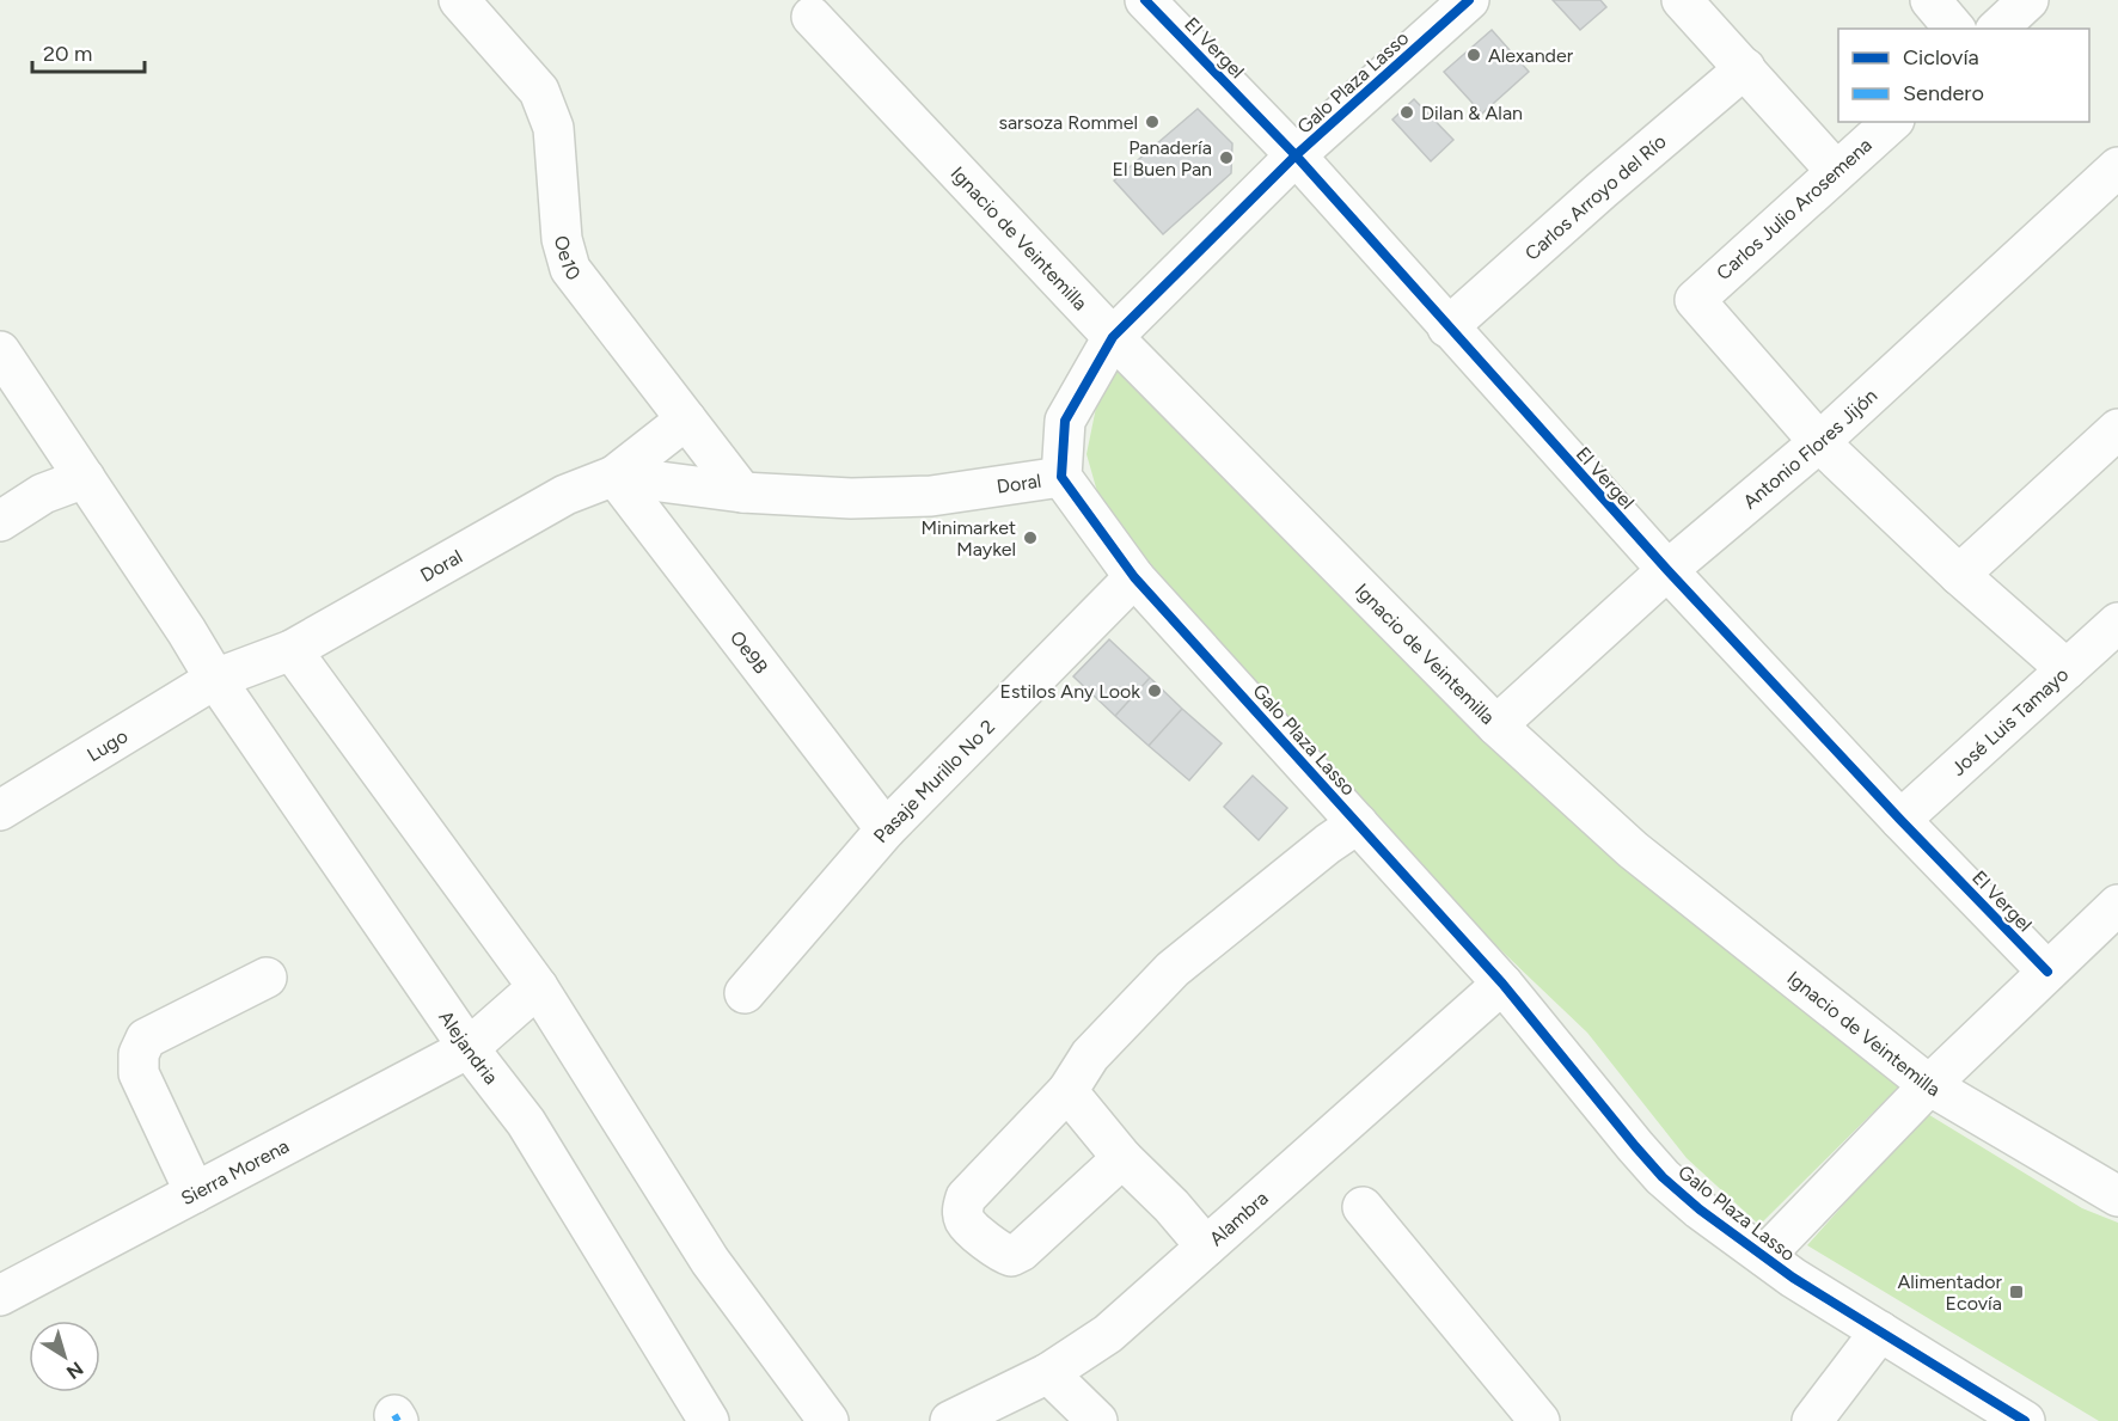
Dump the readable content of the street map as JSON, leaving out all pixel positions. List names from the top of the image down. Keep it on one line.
{"streets":{"street":["El Vergel","Galo Plaza Lasso","Carlos Arroyo del Río","Carlos Julio Arosemena","Ignacio de Veintemilla","Oe10","Antonio Flores Jijón","Doral","Oe9B","José Luis Tamayo","Lugo","Pasaje Murillo No 2","Alejandria","Sierra Morena","Alambra"]},"crossings":[["El Vergel","Galo Plaza Lasso"],["El Vergel","Carlos Arroyo del Río"],["El Vergel","Antonio Flores Jijón"],["El Vergel","José Luis Tamayo"],["Galo Plaza Lasso","Ignacio de Veintemilla"],["Galo Plaza Lasso","Doral"],["Galo Plaza Lasso","Pasaje Murillo No 2"],["Galo Plaza Lasso","Alambra"],["Carlos Julio Arosemena","Antonio Flores Jijón"],["Ignacio de Veintemilla","Antonio Flores Jijón"],["Oe10","Doral"],["Doral","Oe9B"],["Doral","Lugo"],["Doral","Alejandria"],["Oe9B","Pasaje Murillo No 2"],["Lugo","Alejandria"],["Alejandria","Sierra Morena"]],"places":{"other":["Alexander","Dilan & Alan","sarsoza Rommel","Panadería El Buen Pan","Minimarket Maykel","Estilos Any Look"],"transit":["Alimentador Ecovía"]},"legend":["Ciclovía","Sendero"],"scale_bar":"20 m","north":"bottom right"}
